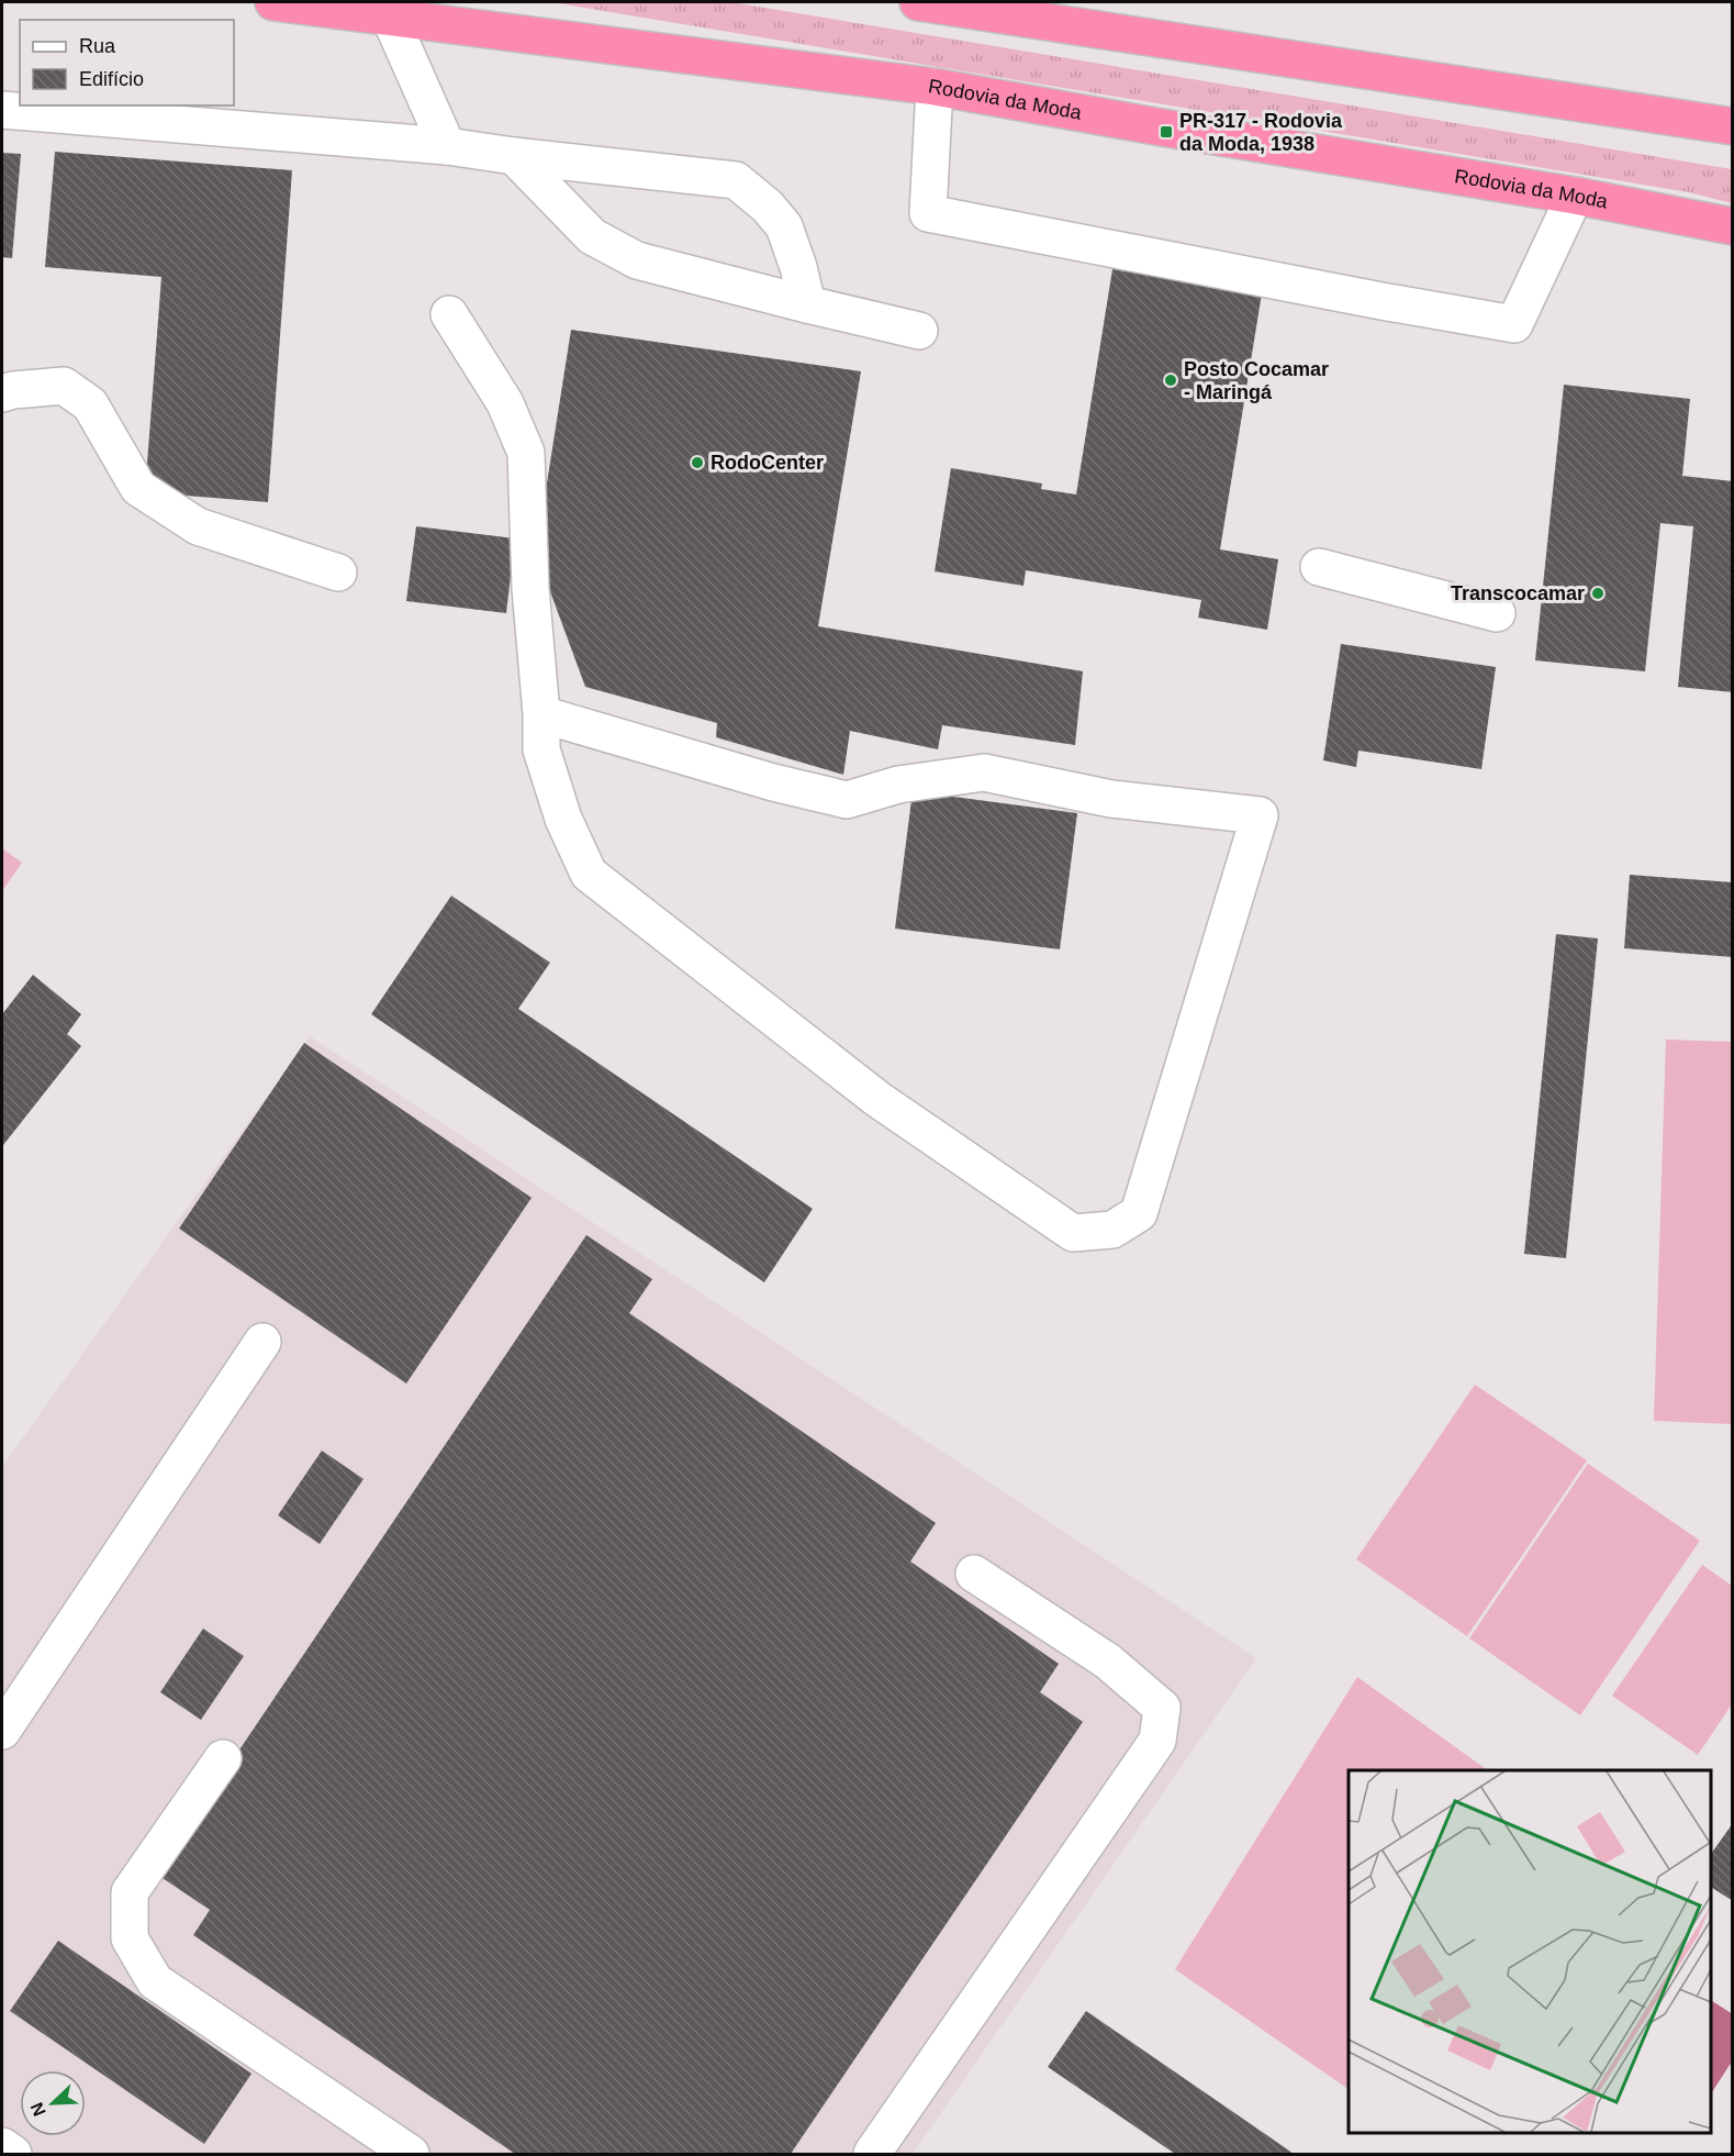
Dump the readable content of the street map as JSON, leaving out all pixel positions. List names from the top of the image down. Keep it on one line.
{"streets":{"highway":["Rodovia da Moda"]},"places":{"transit":["PR-317 - Rodovia da Moda, 1938"],"other":["Posto Cocamar - Maringá","RodoCenter","Transcocamar"]},"legend":["Rua","Edifício"],"north":"bottom left"}
